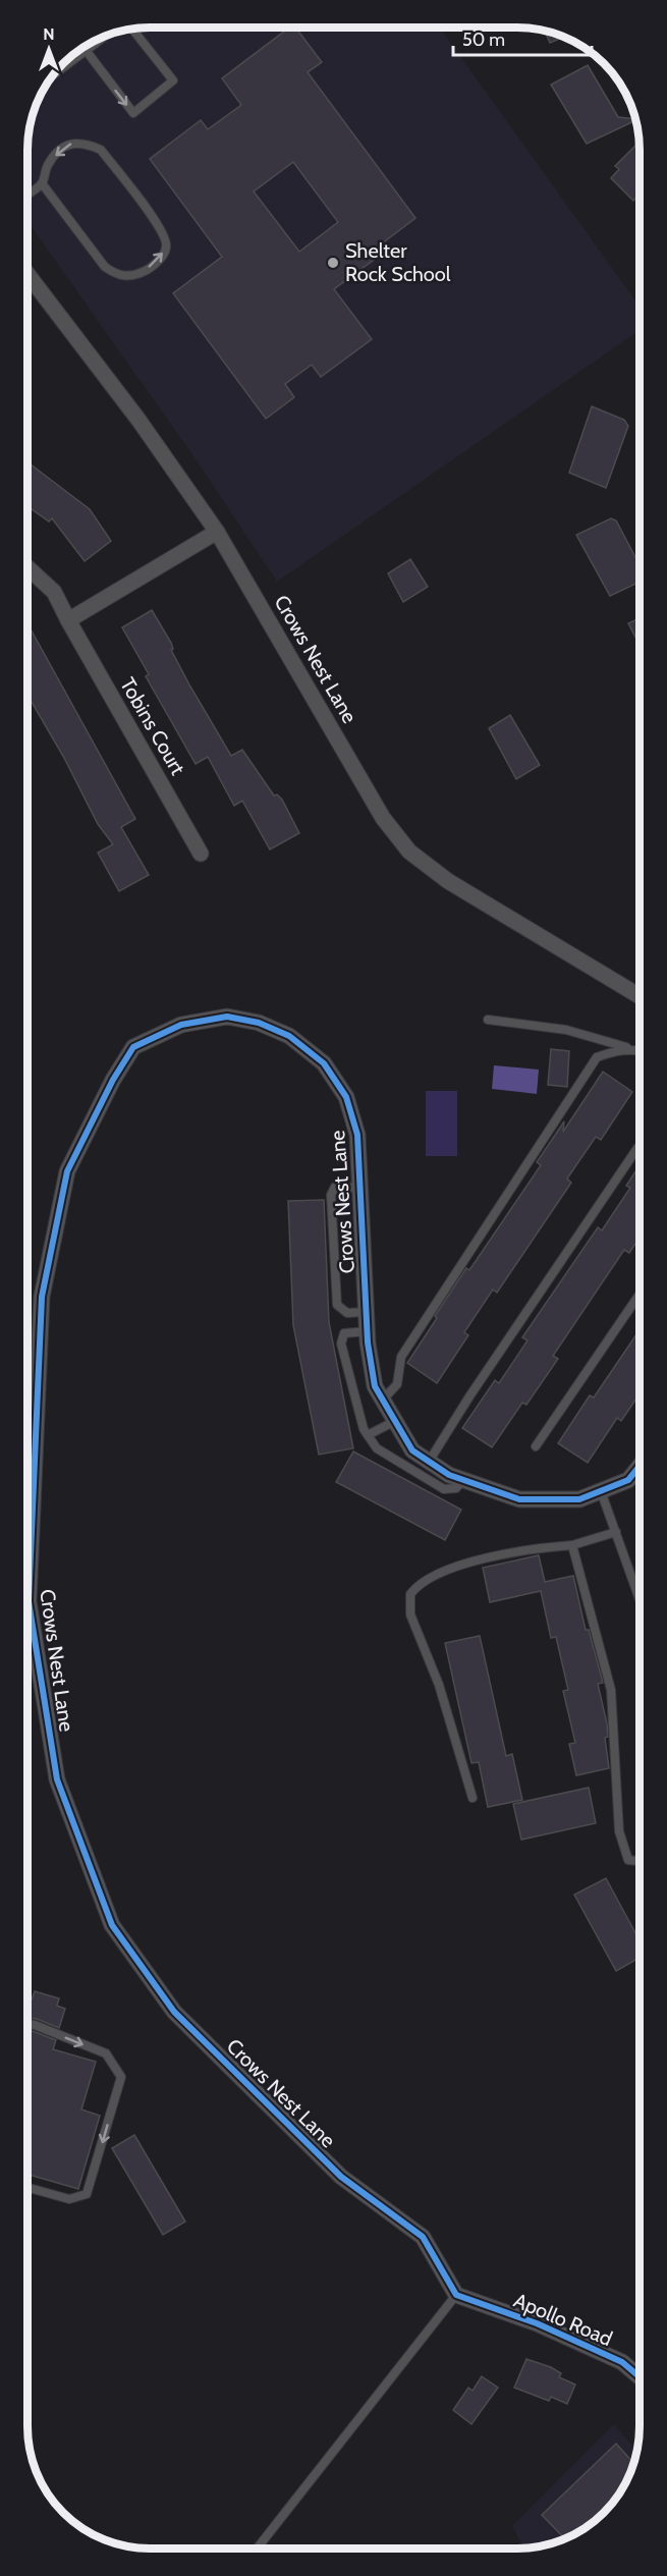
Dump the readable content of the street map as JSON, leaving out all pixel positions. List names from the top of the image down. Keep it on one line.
{"streets":{"street":["Crows Nest Lane","Tobins Court","Apollo Road"]},"crossings":[["Crows Nest Lane","Apollo Road"]],"places":["Shelter Rock School"],"scale_bar":"50 m","north":"top"}
